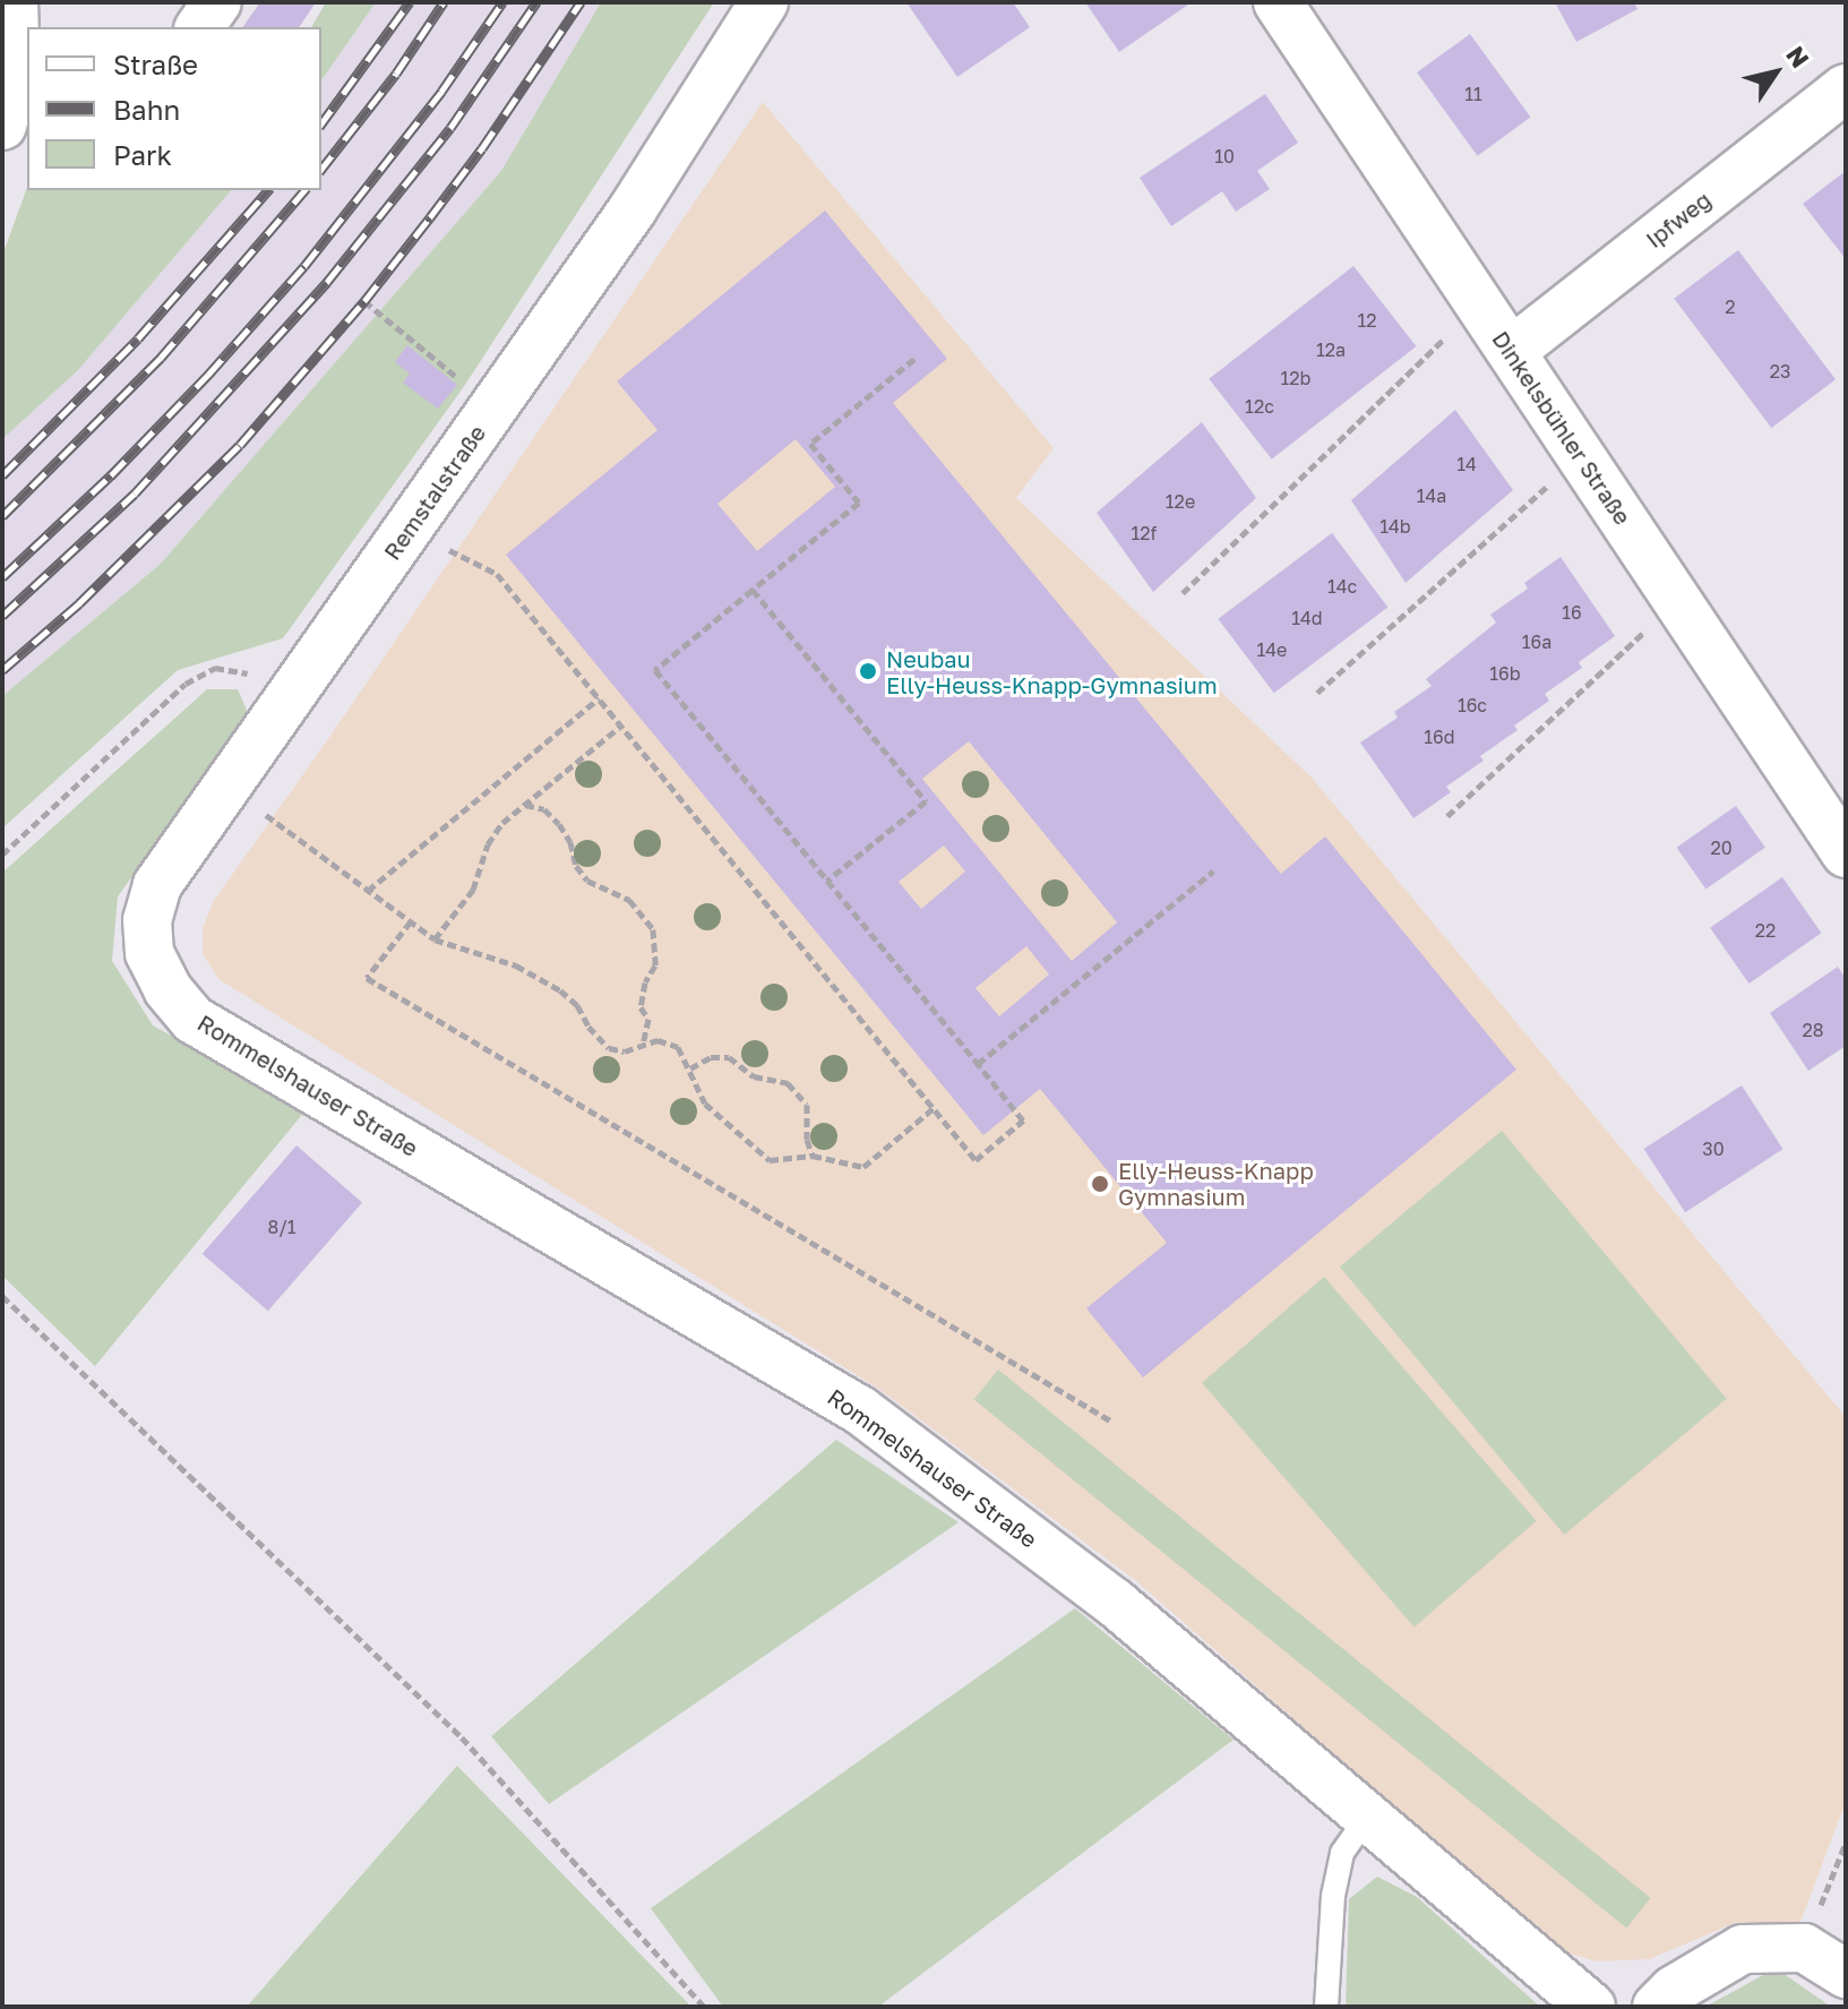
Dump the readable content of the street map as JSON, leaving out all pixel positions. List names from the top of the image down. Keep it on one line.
{"streets":{"street":["Ipfweg","Dinkelsbühler Straße","Remstalstraße","Rommelshauser Straße"]},"crossings":[["Ipfweg","Dinkelsbühler Straße"],["Remstalstraße","Rommelshauser Straße"]],"places":["Neubau Elly-Heuss-Knapp-Gymnasium","Elly-Heuss-Knapp Gymnasium"],"house_numbers":["11","10","2","12","12a","23","12b","12c","14","14a","12e","14b","12f","14c","16","14d","16a","14e","16b","16c","16d","20","22","28","30","8/1"],"legend":["Straße","Bahn","Park"],"north":"top right"}
